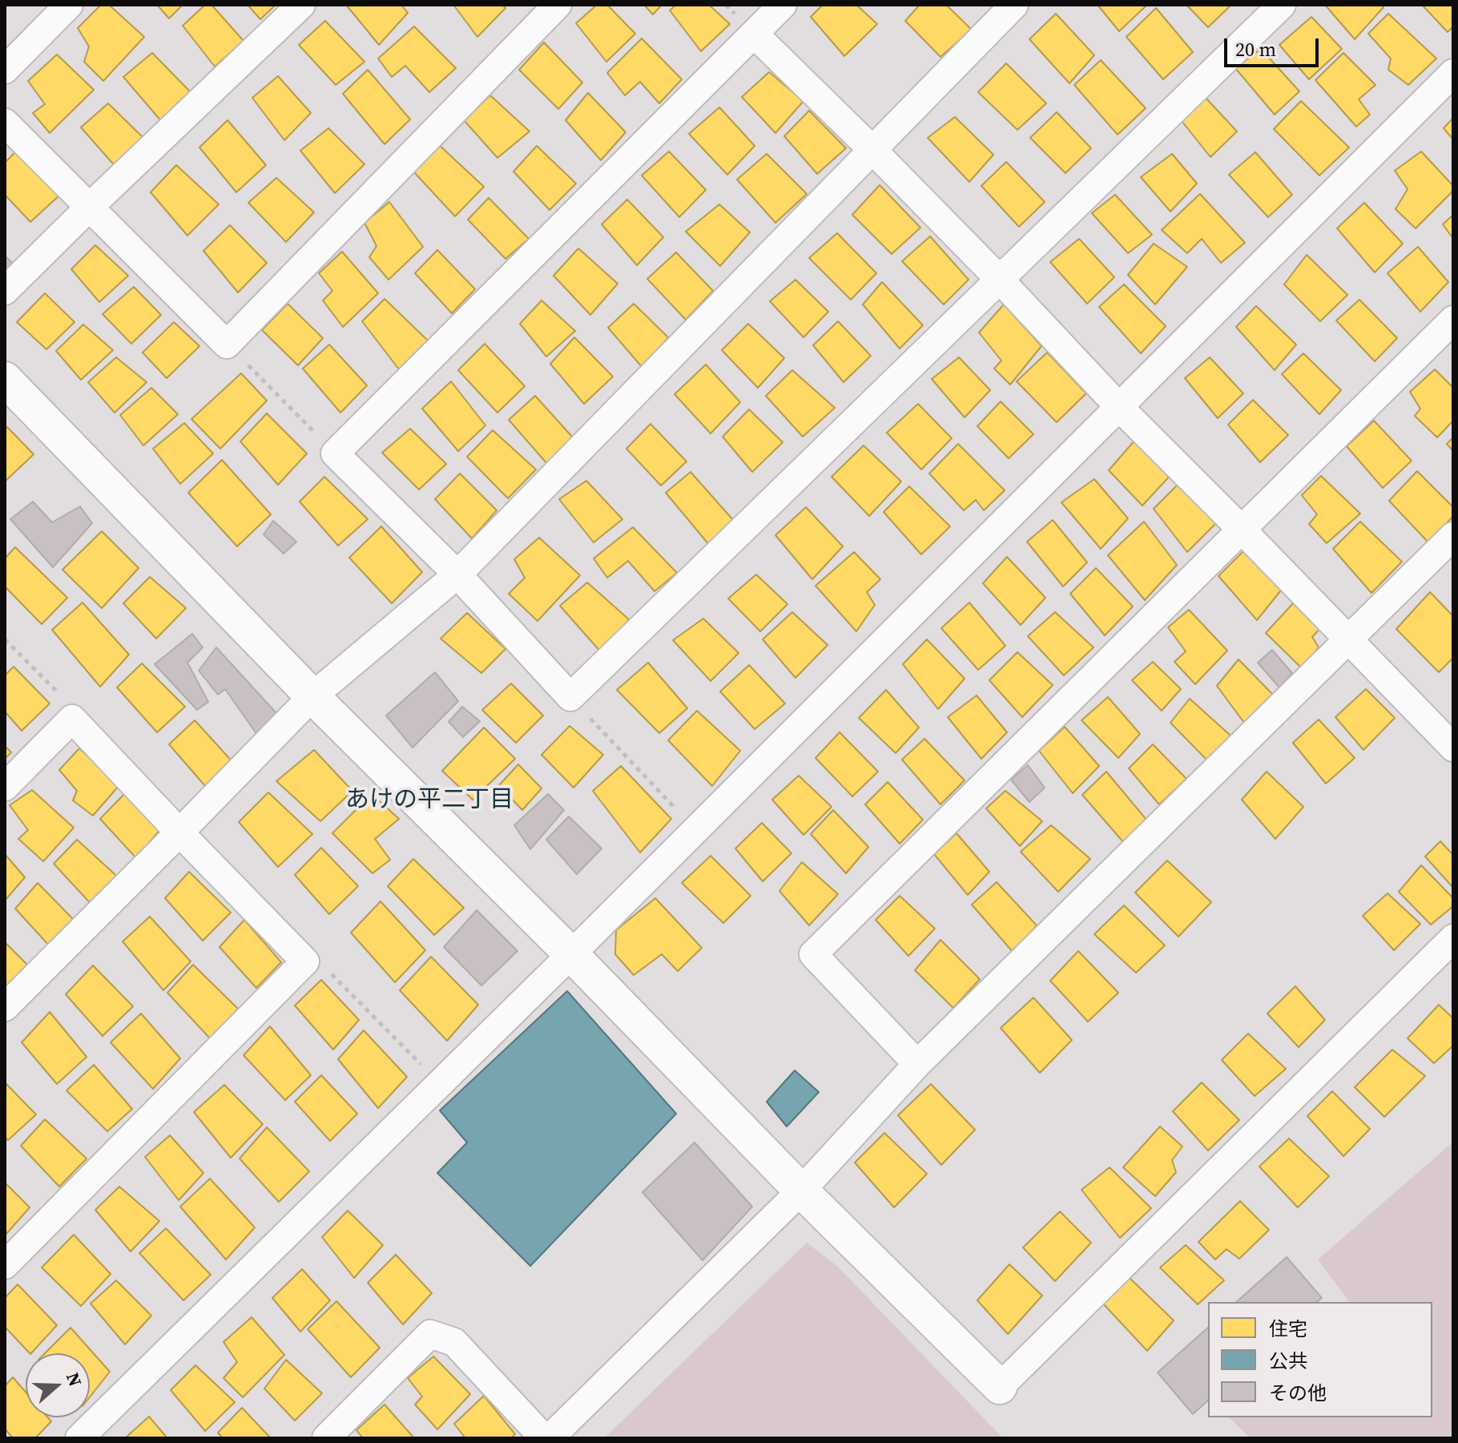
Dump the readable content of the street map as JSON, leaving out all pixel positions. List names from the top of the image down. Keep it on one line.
{"districts":["あけの平二丁目"],"legend":["住宅","公共","その他"],"scale_bar":"20 m","north":"right"}
